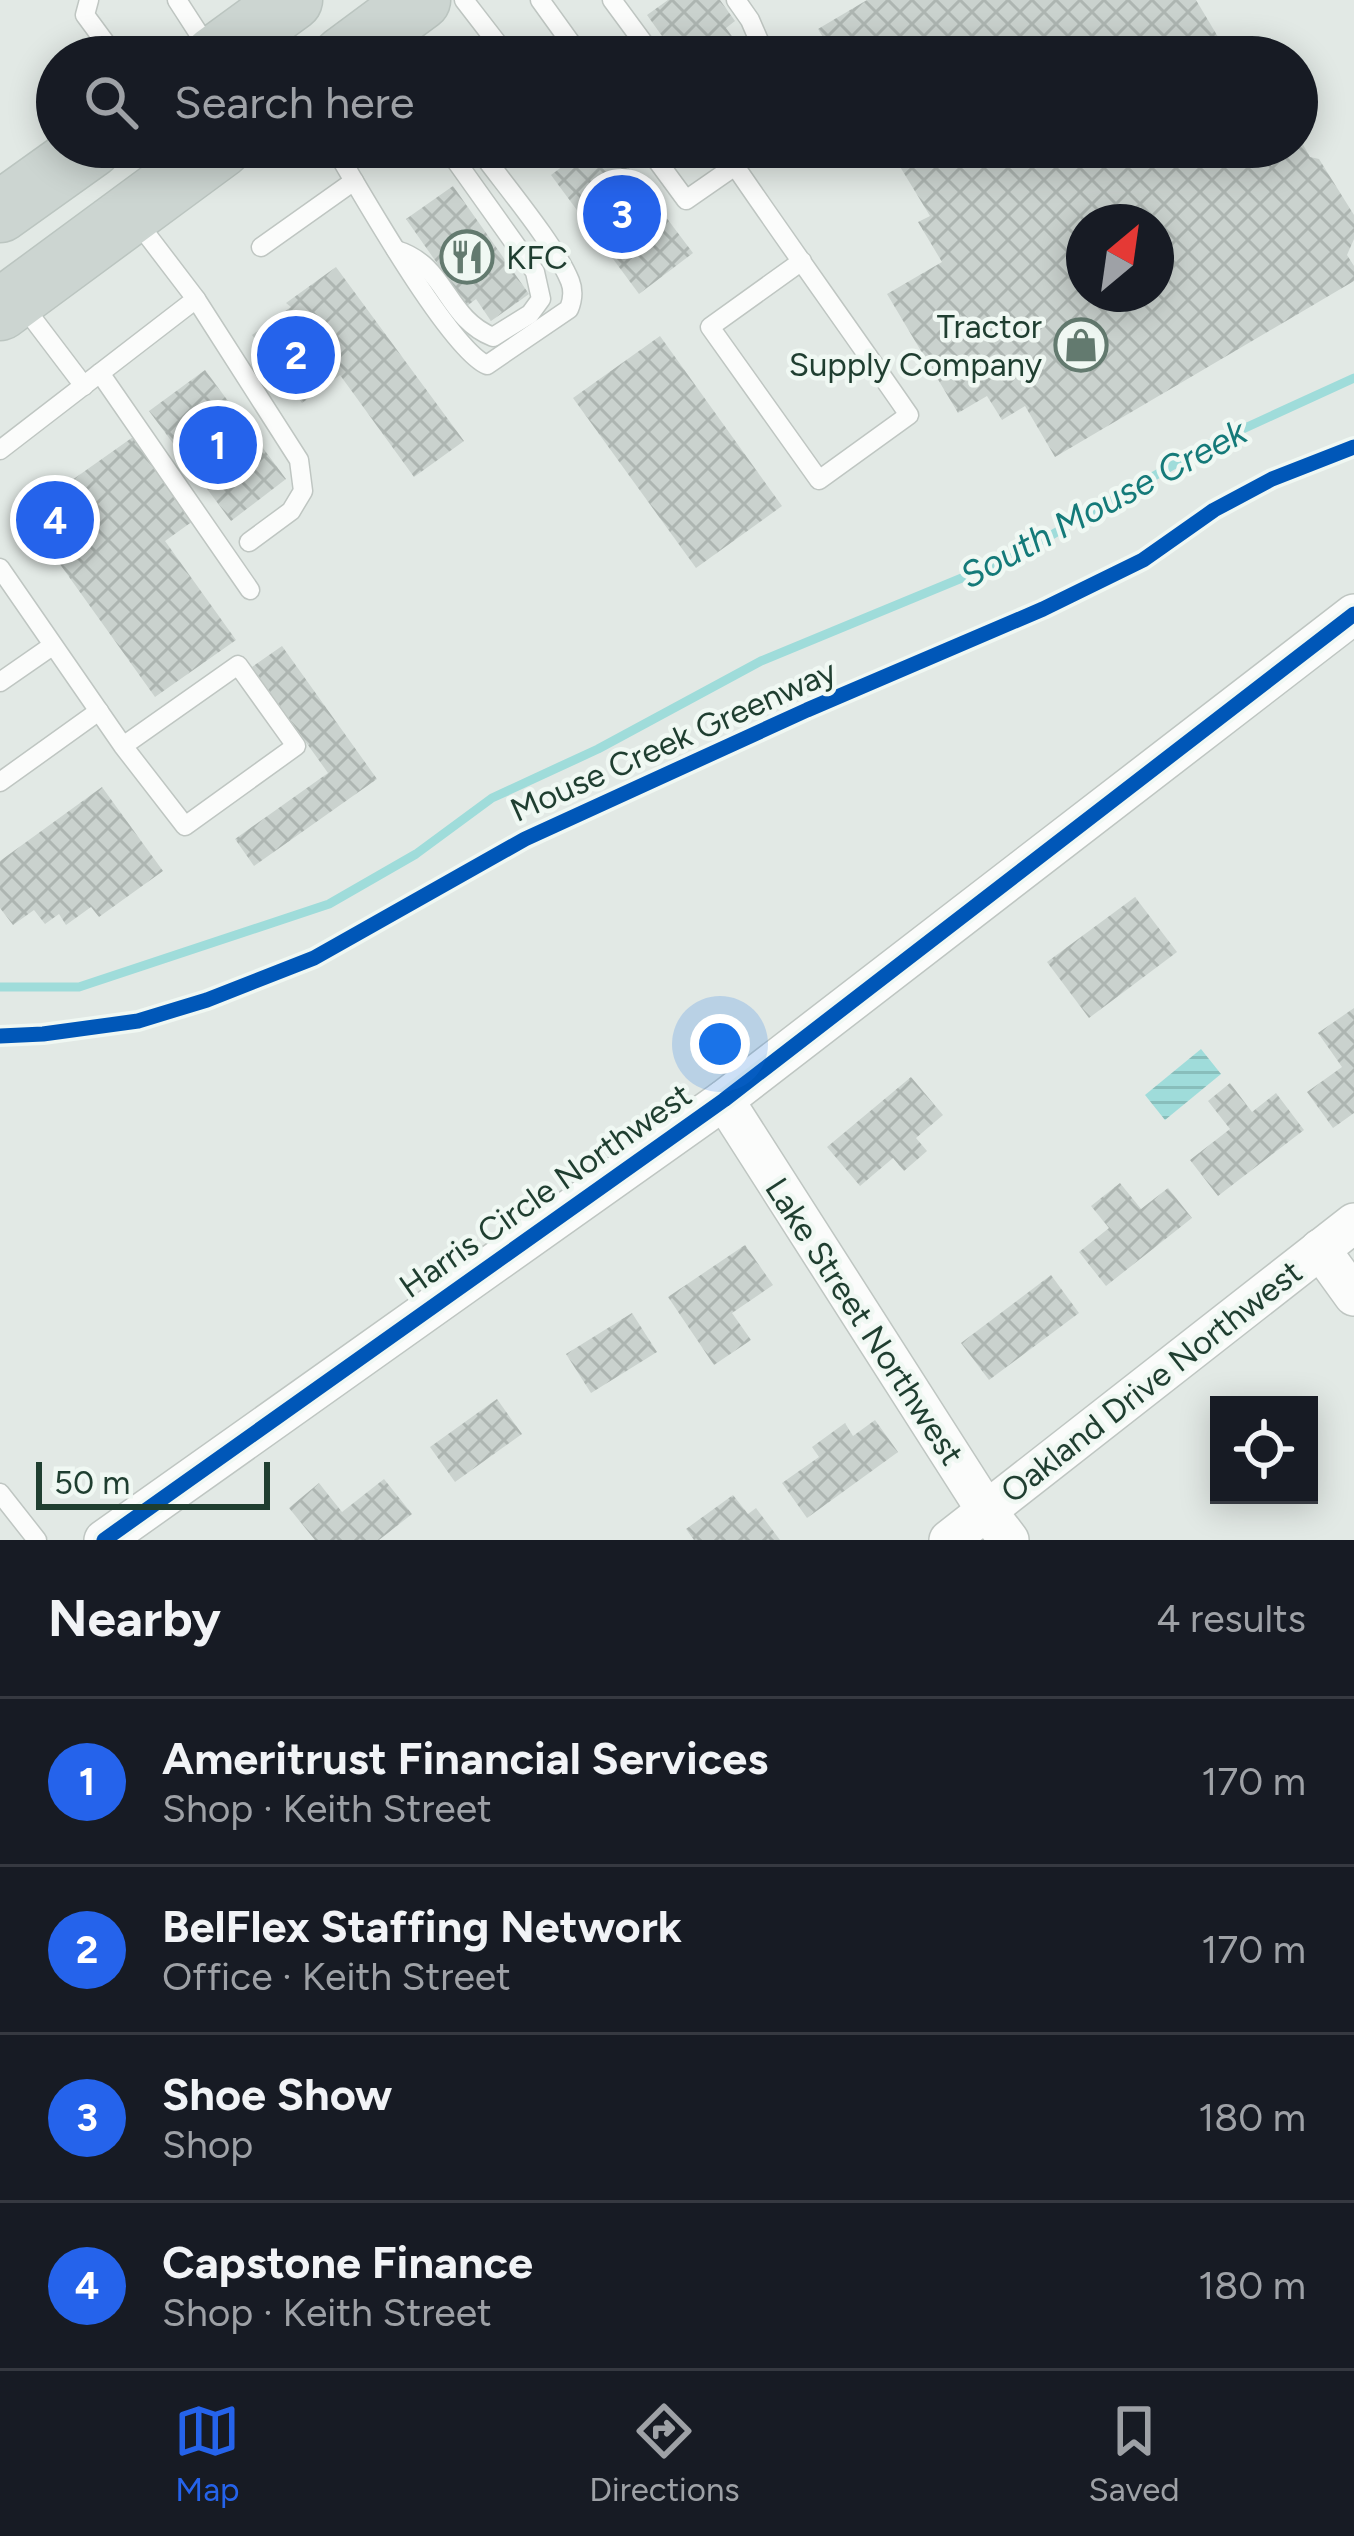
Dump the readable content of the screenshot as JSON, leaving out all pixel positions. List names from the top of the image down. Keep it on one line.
{"streets":{"street":["Harris Circle Northwest","Lake Street Northwest","Oakland Drive Northwest"],"cycle path":["Mouse Creek Greenway"]},"crossings":[["Harris Circle Northwest","Lake Street Northwest"],["Lake Street Northwest","Oakland Drive Northwest"]],"water":["South Mouse Creek"],"places":{"restaurant":["KFC"],"shop":["Tractor Supply Company"]},"scale_bar":"50 m","north":"top right","page":{"search":"Search here","pins":["3","2","1","4"],"scale":"50 m","heading":["Nearby","4 results"],"list":[{"mark":"1","name":"Ameritrust Financial Services","note":"Shop · Keith Street","value":"170 m"},{"mark":"2","name":"BelFlex Staffing Network","note":"Office · Keith Street","value":"170 m"},{"mark":"3","name":"Shoe Show","note":"Shop","value":"180 m"},{"mark":"4","name":"Capstone Finance","note":"Shop · Keith Street","value":"180 m"}],"nav":["Map","Directions","Saved"]}}
